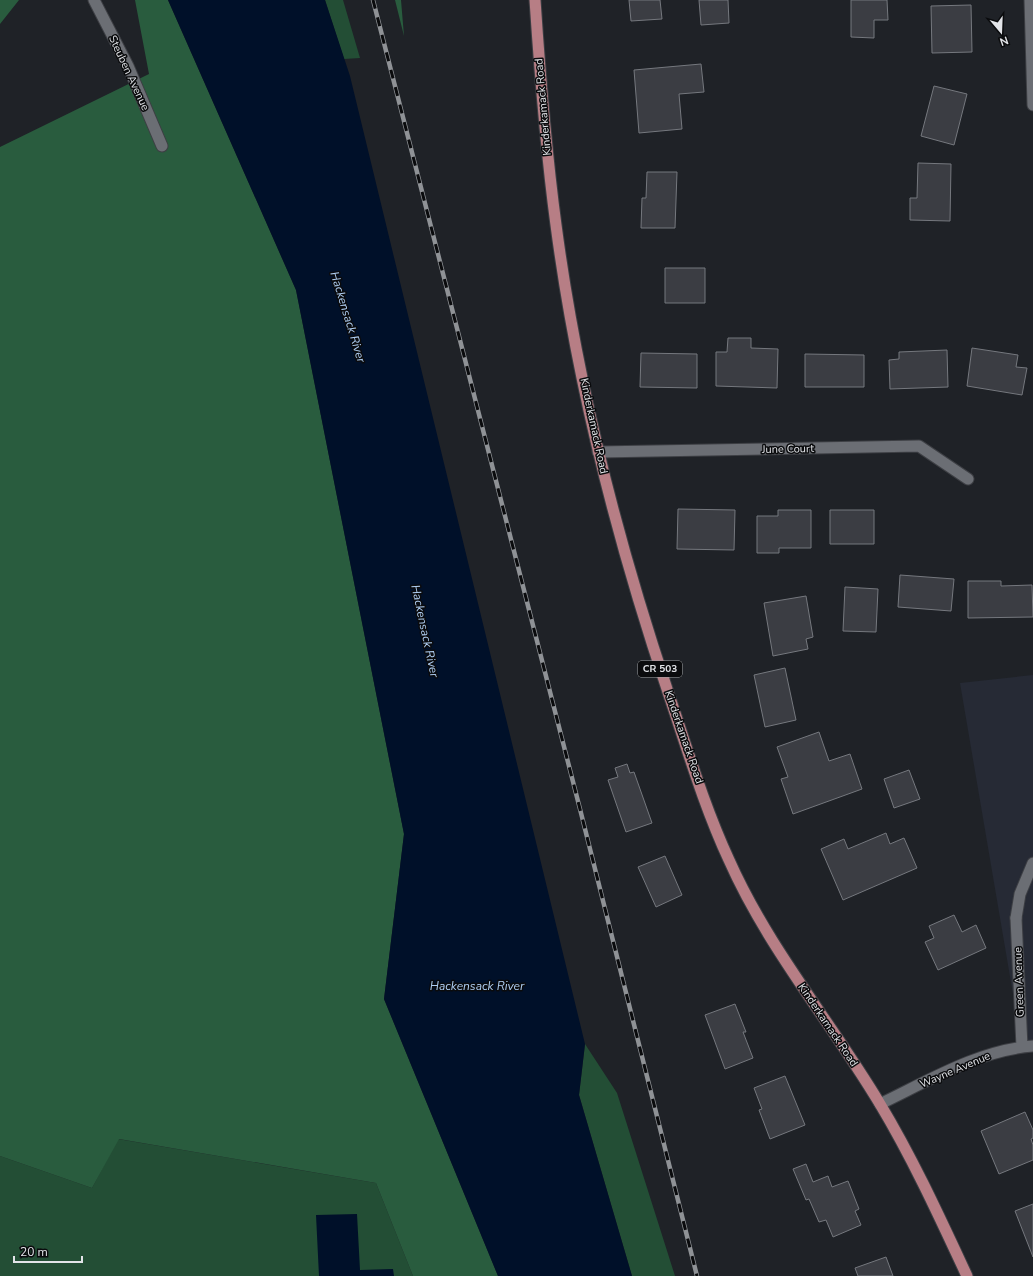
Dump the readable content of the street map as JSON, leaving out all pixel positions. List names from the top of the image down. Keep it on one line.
{"streets":{"main road":["Kinderkamack Road","CR 503"],"street":["Steuben Avenue","June Court","Green Avenue","Wayne Avenue"]},"crossings":[["Kinderkamack Road","June Court"],["Kinderkamack Road","Wayne Avenue"],["Green Avenue","Wayne Avenue"]],"water":["Hackensack River"],"scale_bar":"20 m","north":"bottom"}
